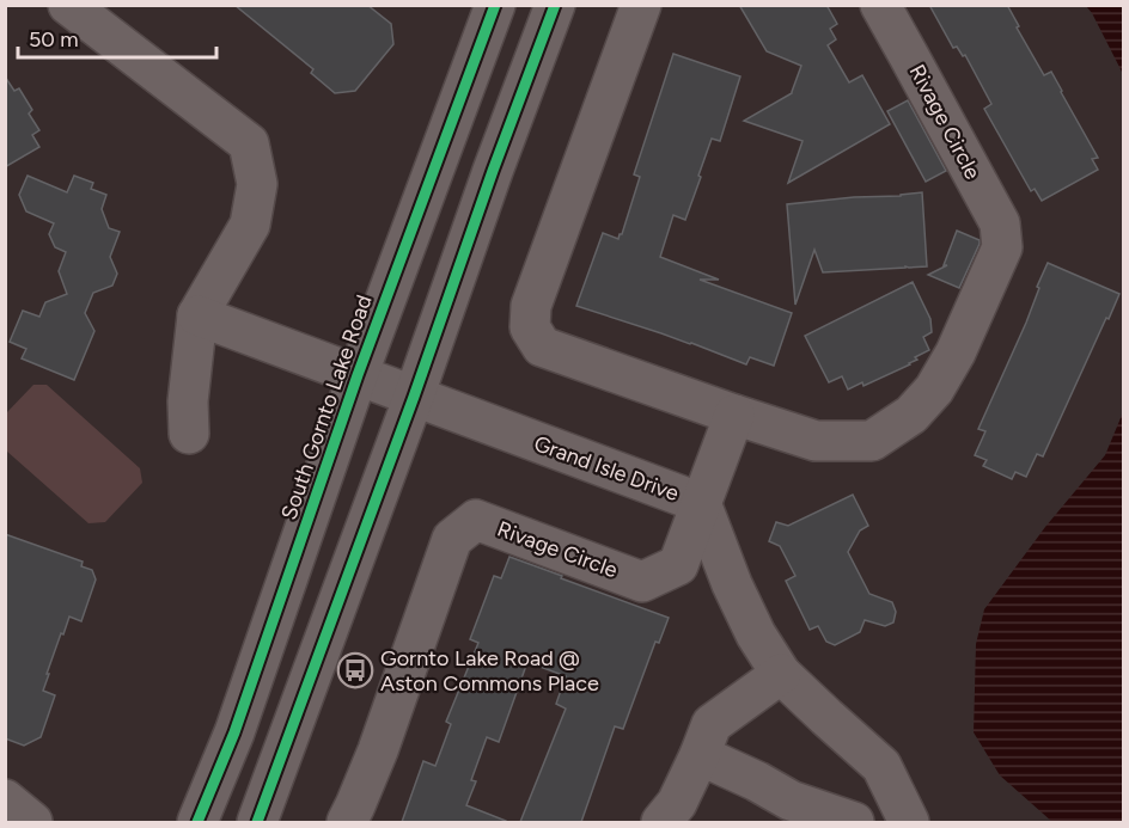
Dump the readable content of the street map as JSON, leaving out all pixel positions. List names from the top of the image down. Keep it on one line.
{"streets":{"street":["Rivage Circle","South Gornto Lake Road","Grand Isle Drive"]},"crossings":[["Rivage Circle","Grand Isle Drive"],["South Gornto Lake Road","Grand Isle Drive"]],"places":{"bus stop":["Gornto Lake Road @ Aston Commons Place"]},"scale_bar":"50 m"}
